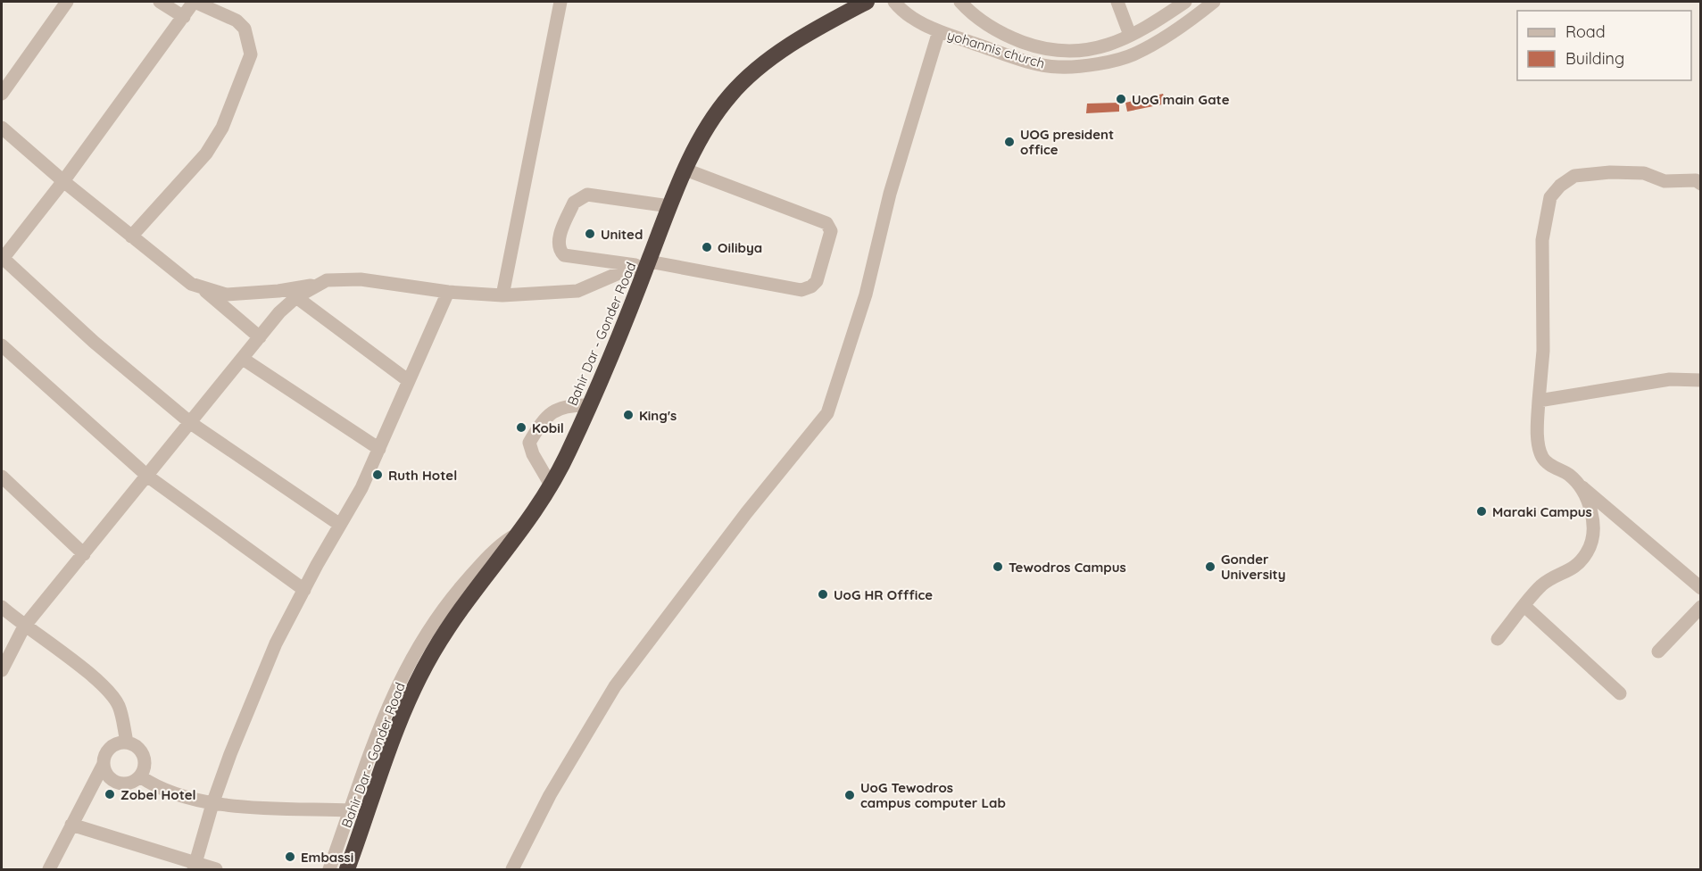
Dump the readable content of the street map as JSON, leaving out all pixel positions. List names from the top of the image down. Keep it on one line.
{"streets":{"highway":["Bahir Dar - Gonder Road"],"street":["yohannis church"]},"places":["UoG main Gate","UOG president office","United","Oilibya","King's","Kobil","Ruth Hotel","Maraki Campus","Tewodros Campus","Gonder University","UoG HR Offfice","Zobel Hotel","UoG Tewodros campus computer Lab","Embassi"],"legend":["Road","Building"]}
